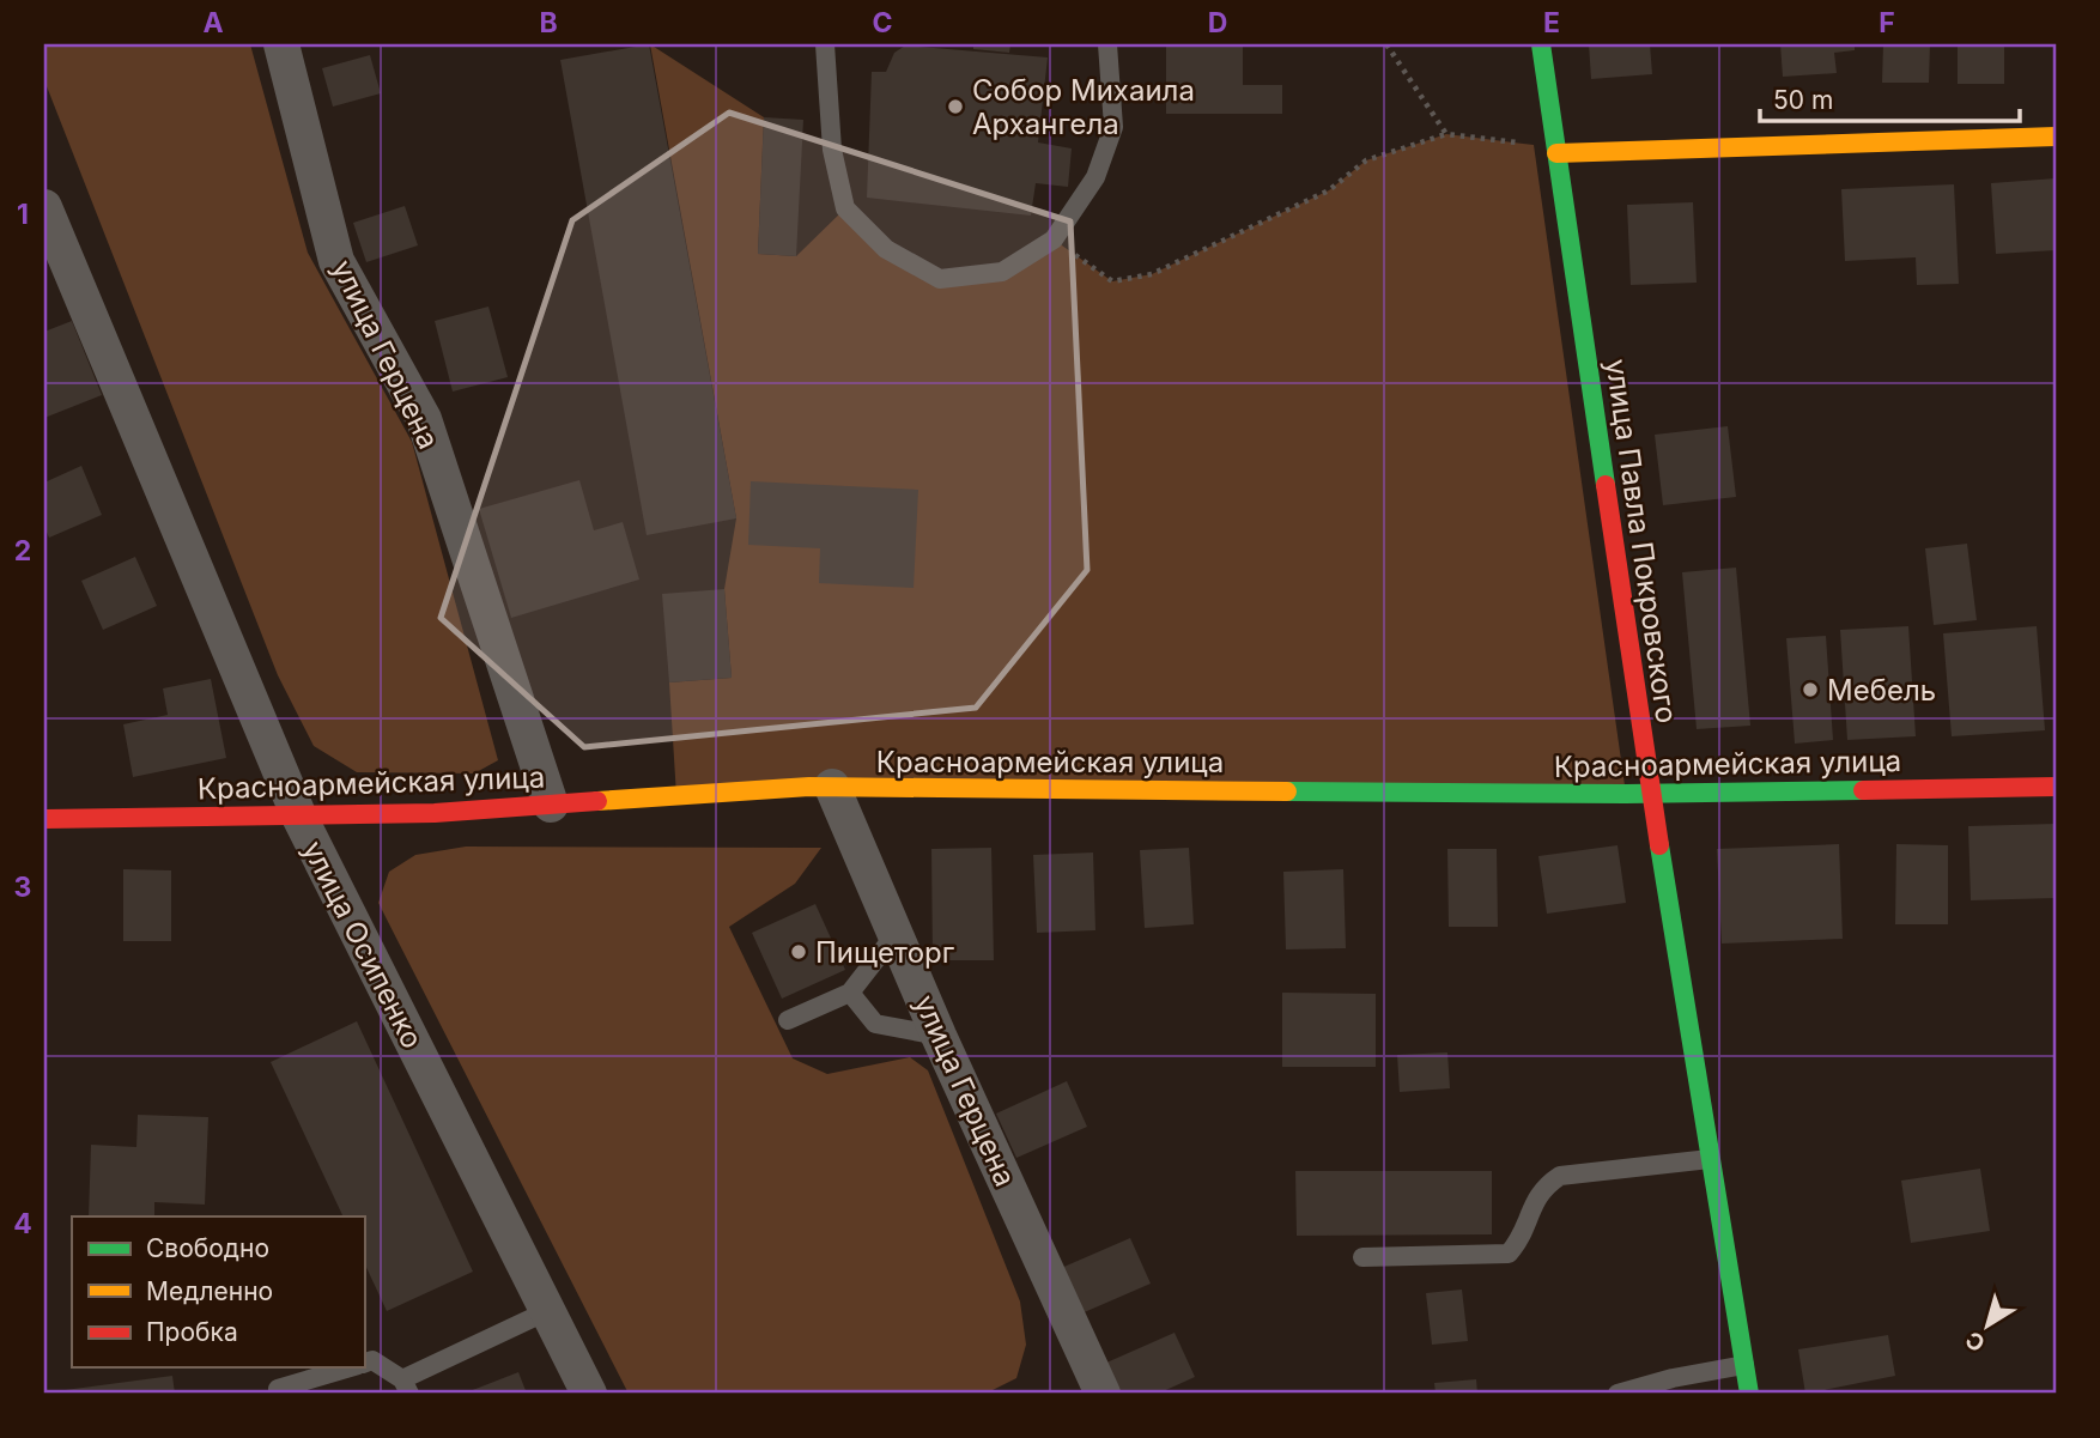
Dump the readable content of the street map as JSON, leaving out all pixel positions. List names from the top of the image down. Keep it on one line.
{"streets":{"street":["улица Герцена","улица Павла Покровского","Красноармейская улица","улица Осипенко"]},"crossings":[["улица Герцена","Красноармейская улица"],["улица Павла Покровского","Красноармейская улица"],["Красноармейская улица","улица Осипенко"]],"places":["Собор Михаила Архангела","Мебель","Пищеторг"],"legend":["Свободно","Медленно","Пробка"],"scale_bar":"50 m","north":"bottom left","grid":{"columns":["A","B","C","D","E","F"],"rows":["1","2","3","4"]}}
